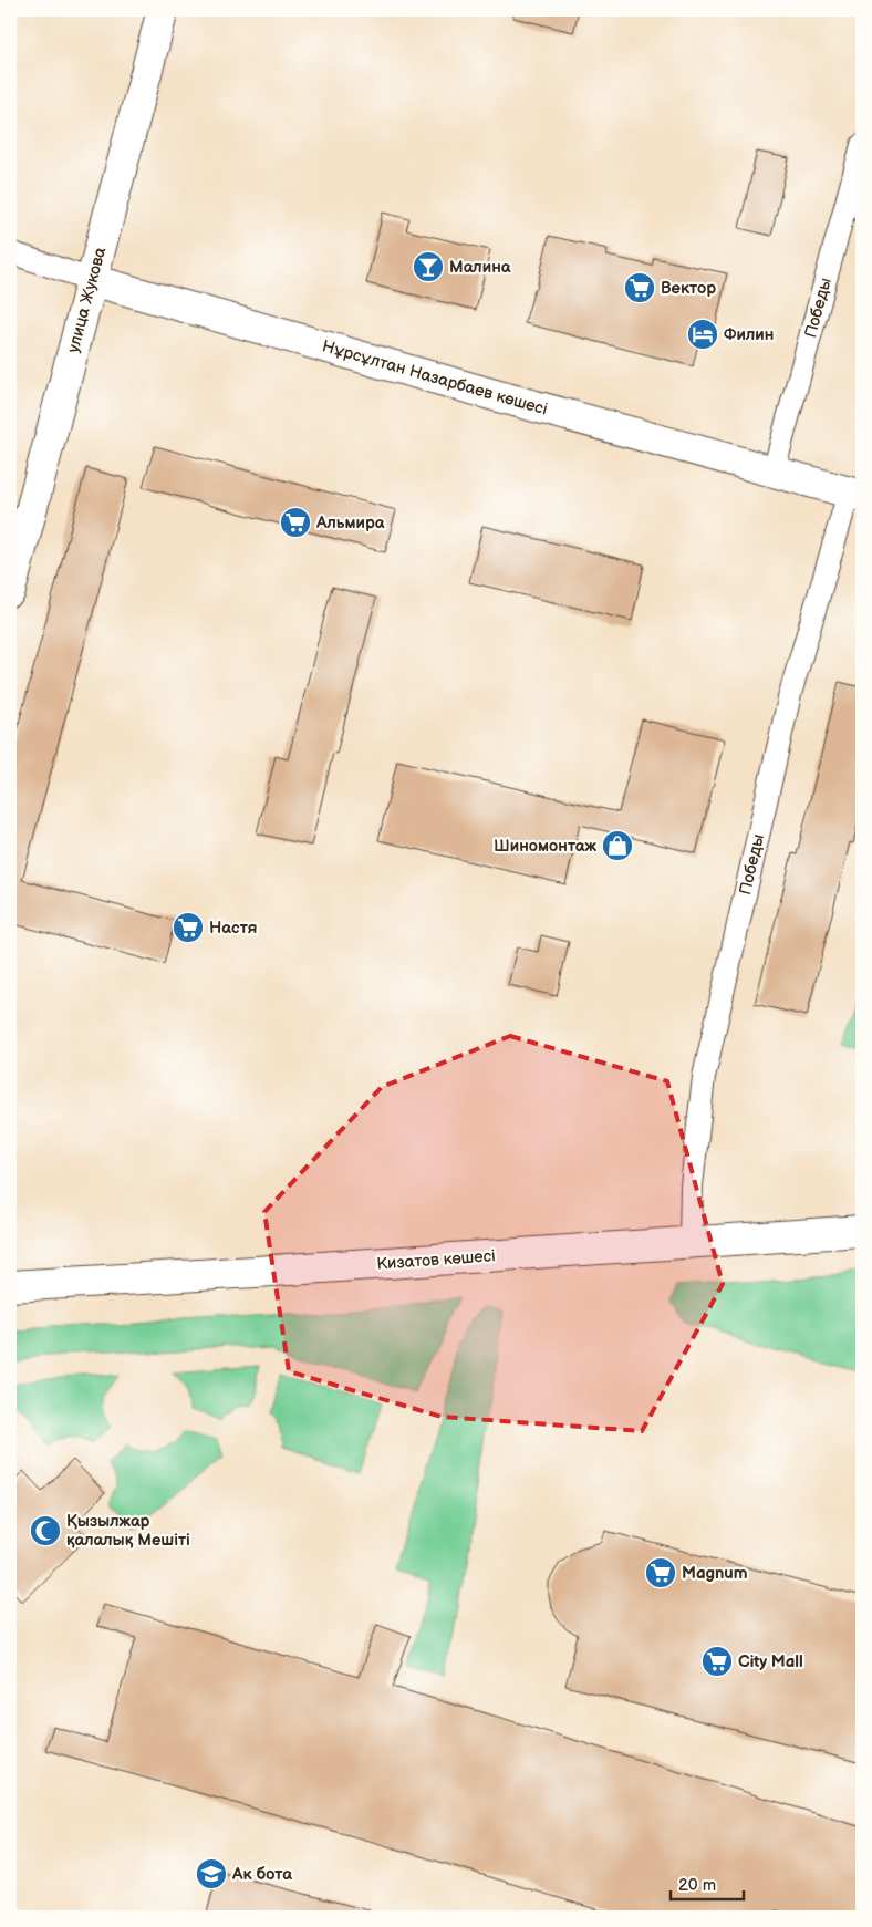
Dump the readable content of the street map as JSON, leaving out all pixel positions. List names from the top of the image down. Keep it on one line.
{"streets":{"main road":["улица Жукова","Нұрсұлтан Назарбаев көшесі","Кизатов көшесі"],"street":["Победы"]},"crossings":[["улица Жукова","Нұрсұлтан Назарбаев көшесі"],["Победы","Нұрсұлтан Назарбаев көшесі"],["Победы","Кизатов көшесі"]],"places":{"bar":["Малина"],"supermarket":["Вектор","Альмира","Настя","Magnum","City Mall"],"hotel":["Филин"],"shop":["Шиномонтаж"],"mosque":["Қызылжар қалалық Мешіті"],"school or university":["Ак бота"]},"scale_bar":"20 m"}
